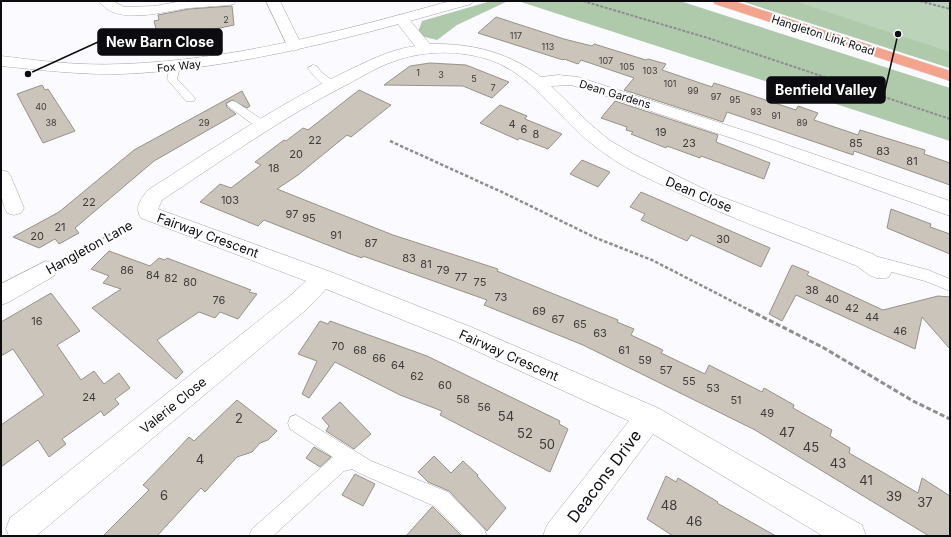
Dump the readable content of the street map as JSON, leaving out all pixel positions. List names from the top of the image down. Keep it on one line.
{"streets":{"highway":["Hangleton Link Road"],"street":["Fox Way","Dean Gardens","Dean Close","Fairway Crescent","Hangleton Lane","Valerie Close","Deacons Drive"]},"crossings":[["Dean Gardens","Dean Close"],["Fairway Crescent","Hangleton Lane"],["Fairway Crescent","Valerie Close"],["Fairway Crescent","Deacons Drive"]],"places":["Benfield Valley","New Barn Close"],"house_numbers":["2","117","113","107","105","103","1","3","5","101","7","99","97","95","40","93","91","38","29","89","4","6","19","8","22","23","85","83","20","81","18","103","22","97","95","21","91","20","30","87","83","81","86","79","84","77","82","80","75","38","73","40","76","42","69","44","67","16","65","46","63","70","68","61","66","59","64","57","62","55","60","53","24","58","51","56","49","54","2","47","52","50","45","4","43","41","6","39","37","48","46"]}
